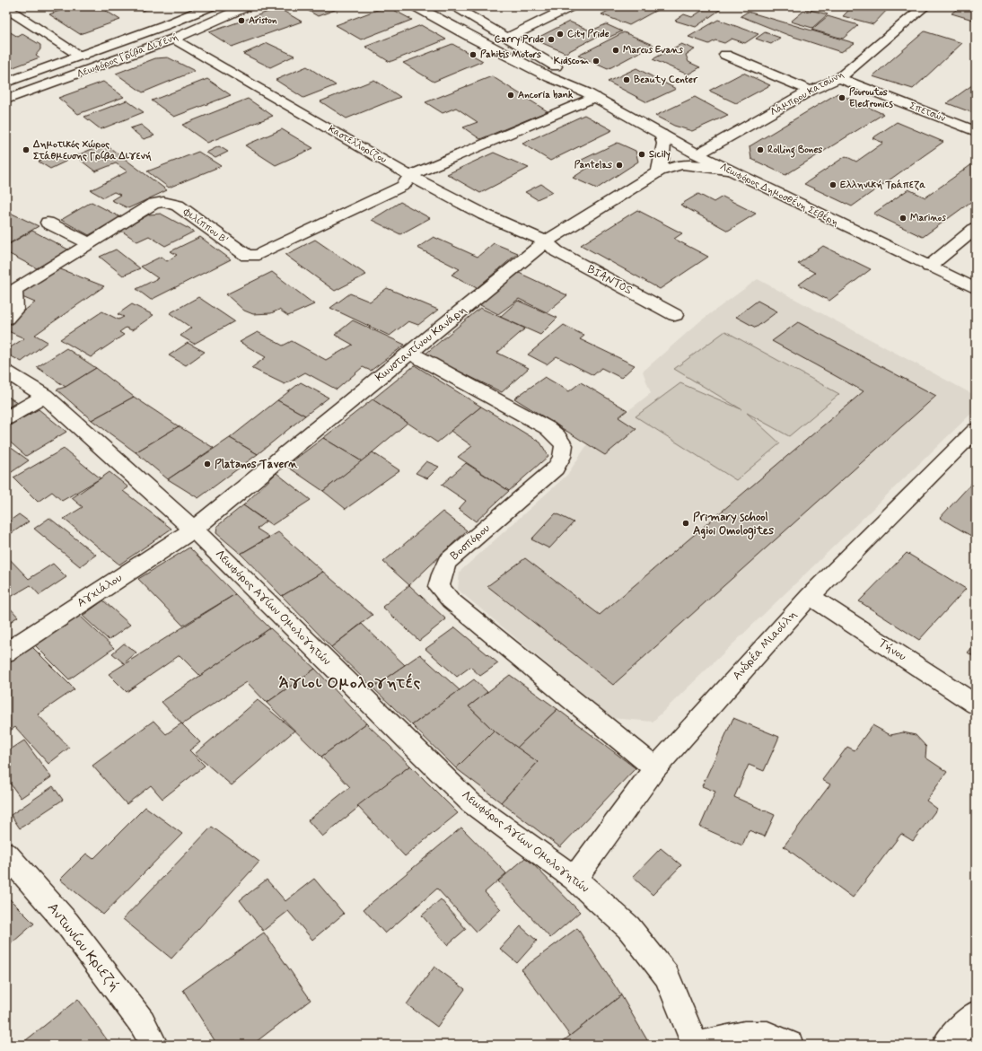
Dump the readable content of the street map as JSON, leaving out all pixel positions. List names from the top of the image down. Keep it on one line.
{"streets":{"street":["Λεωφόρος Γρίβα Διγενή","Λάμπρου Κατσώνη","Σπετσών","Καστελλορίζου","Λεωφόρος Δημοσθένη Σεβέρη","Φιλίππου Β'","BIANTOS","Κωνσταντίνου Κανάρη","Βοσπόρου","Αγχιάλου","Λεωφόρος Αγίων Ομολογητών","Ανδρέα Μιαούλη","Τήνου","Αντωνίου Κριεζή"]},"crossings":[["Λεωφόρος Γρίβα Διγενή","Καστελλορίζου"],["Λάμπρου Κατσώνη","Σπετσών"],["Λάμπρου Κατσώνη","Λεωφόρος Δημοσθένη Σεβέρη"],["Καστελλορίζου","Φιλίππου Β'"],["Καστελλορίζου","BIANTOS"],["Καστελλορίζου","Κωνσταντίνου Κανάρη"],["Λεωφόρος Δημοσθένη Σεβέρη","Φιλίππου Β'"],["Λεωφόρος Δημοσθένη Σεβέρη","Κωνσταντίνου Κανάρη"],["BIANTOS","Κωνσταντίνου Κανάρη"],["Κωνσταντίνου Κανάρη","Βοσπόρου"],["Κωνσταντίνου Κανάρη","Αγχιάλου"],["Κωνσταντίνου Κανάρη","Λεωφόρος Αγίων Ομολογητών"],["Βοσπόρου","Ανδρέα Μιαούλη"],["Αγχιάλου","Λεωφόρος Αγίων Ομολογητών"],["Λεωφόρος Αγίων Ομολογητών","Ανδρέα Μιαούλη"],["Ανδρέα Μιαούλη","Τήνου"]],"districts":["Άγιοι Ομολογητές"],"places":["Ariston","City Pride","Carry Pride","Marcus Evans","Pahitis Motors","Kidscom","Beauty Center","Ancoria bank","Pouroutos Electronics","Δημοτικός Χώρος Στάθμευσης Γρίβα Διγενή","Rolling Bones","Sicily","Pantelas","Ελληνική Τράπεζα","Marinos","Platanos Tavern","Primary school Agioi Omologites"]}
